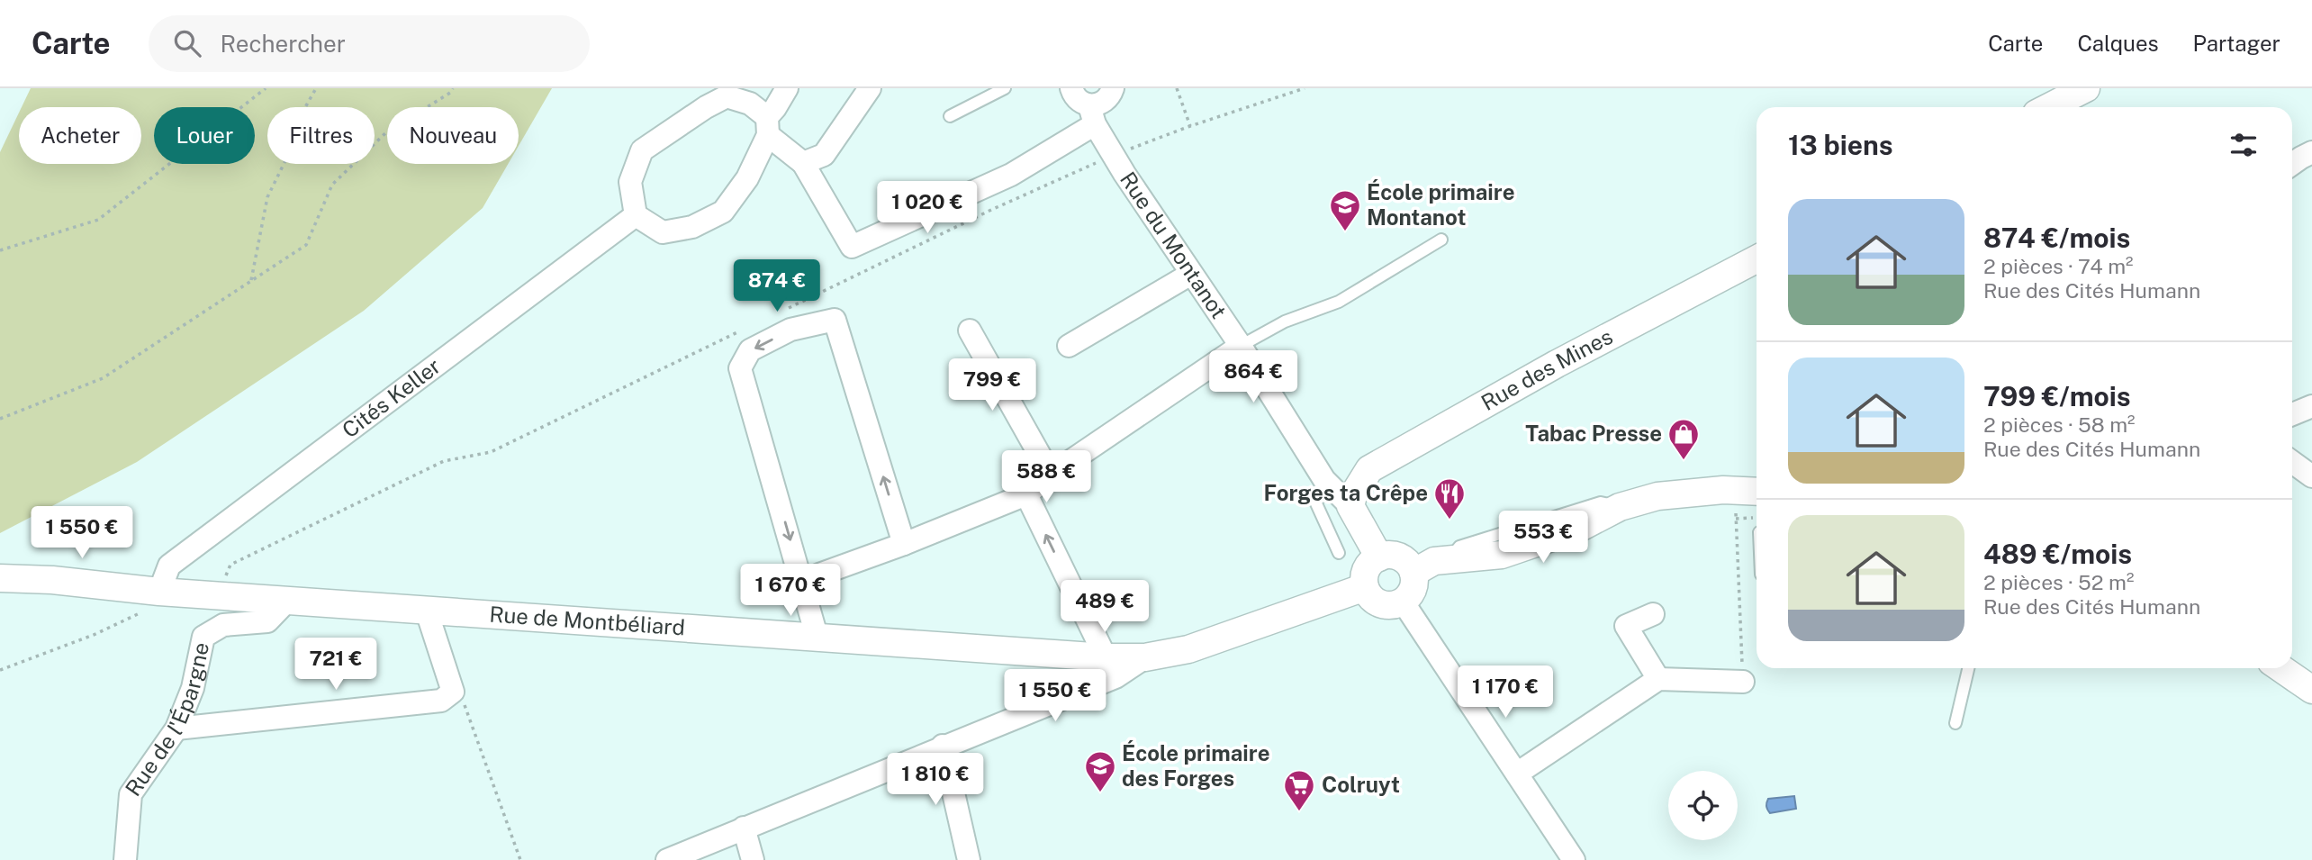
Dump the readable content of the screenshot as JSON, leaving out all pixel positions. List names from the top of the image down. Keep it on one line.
{"streets":{"street":["Rue du Montanot","Rue des Mines","Cités Keller","Rue de Montbéliard","Rue de l'Épargne"]},"crossings":[["Rue du Montanot","Rue des Mines"],["Cités Keller","Rue de Montbéliard"],["Rue de Montbéliard","Rue de l'Épargne"]],"places":{"school or university":["École primaire Montanot","École primaire des Forges"],"shop":["Tabac Presse"],"restaurant":["Forges ta Crêpe"],"supermarket":["Colruyt"]},"page":{"header":"Carte","search":"Rechercher","nav":["Carte","Calques","Partager"],"chip":["Acheter","Louer","Filtres","Nouveau"],"heading":"13 biens","price":["1 020 €","874 €","864 €","799 €","588 €","1 550 €","553 €","1 670 €","489 €","721 €","1 170 €","1 550 €","1 810 €"],"list":[{"name":"874 €/mois","note":"2 pièces · 74 m² · Rue des Cités Humann"},{"name":"799 €/mois","note":"2 pièces · 58 m² · Rue des Cités Humann"},{"name":"489 €/mois","note":"2 pièces · 52 m² · Rue des Cités Humann"}]}}
